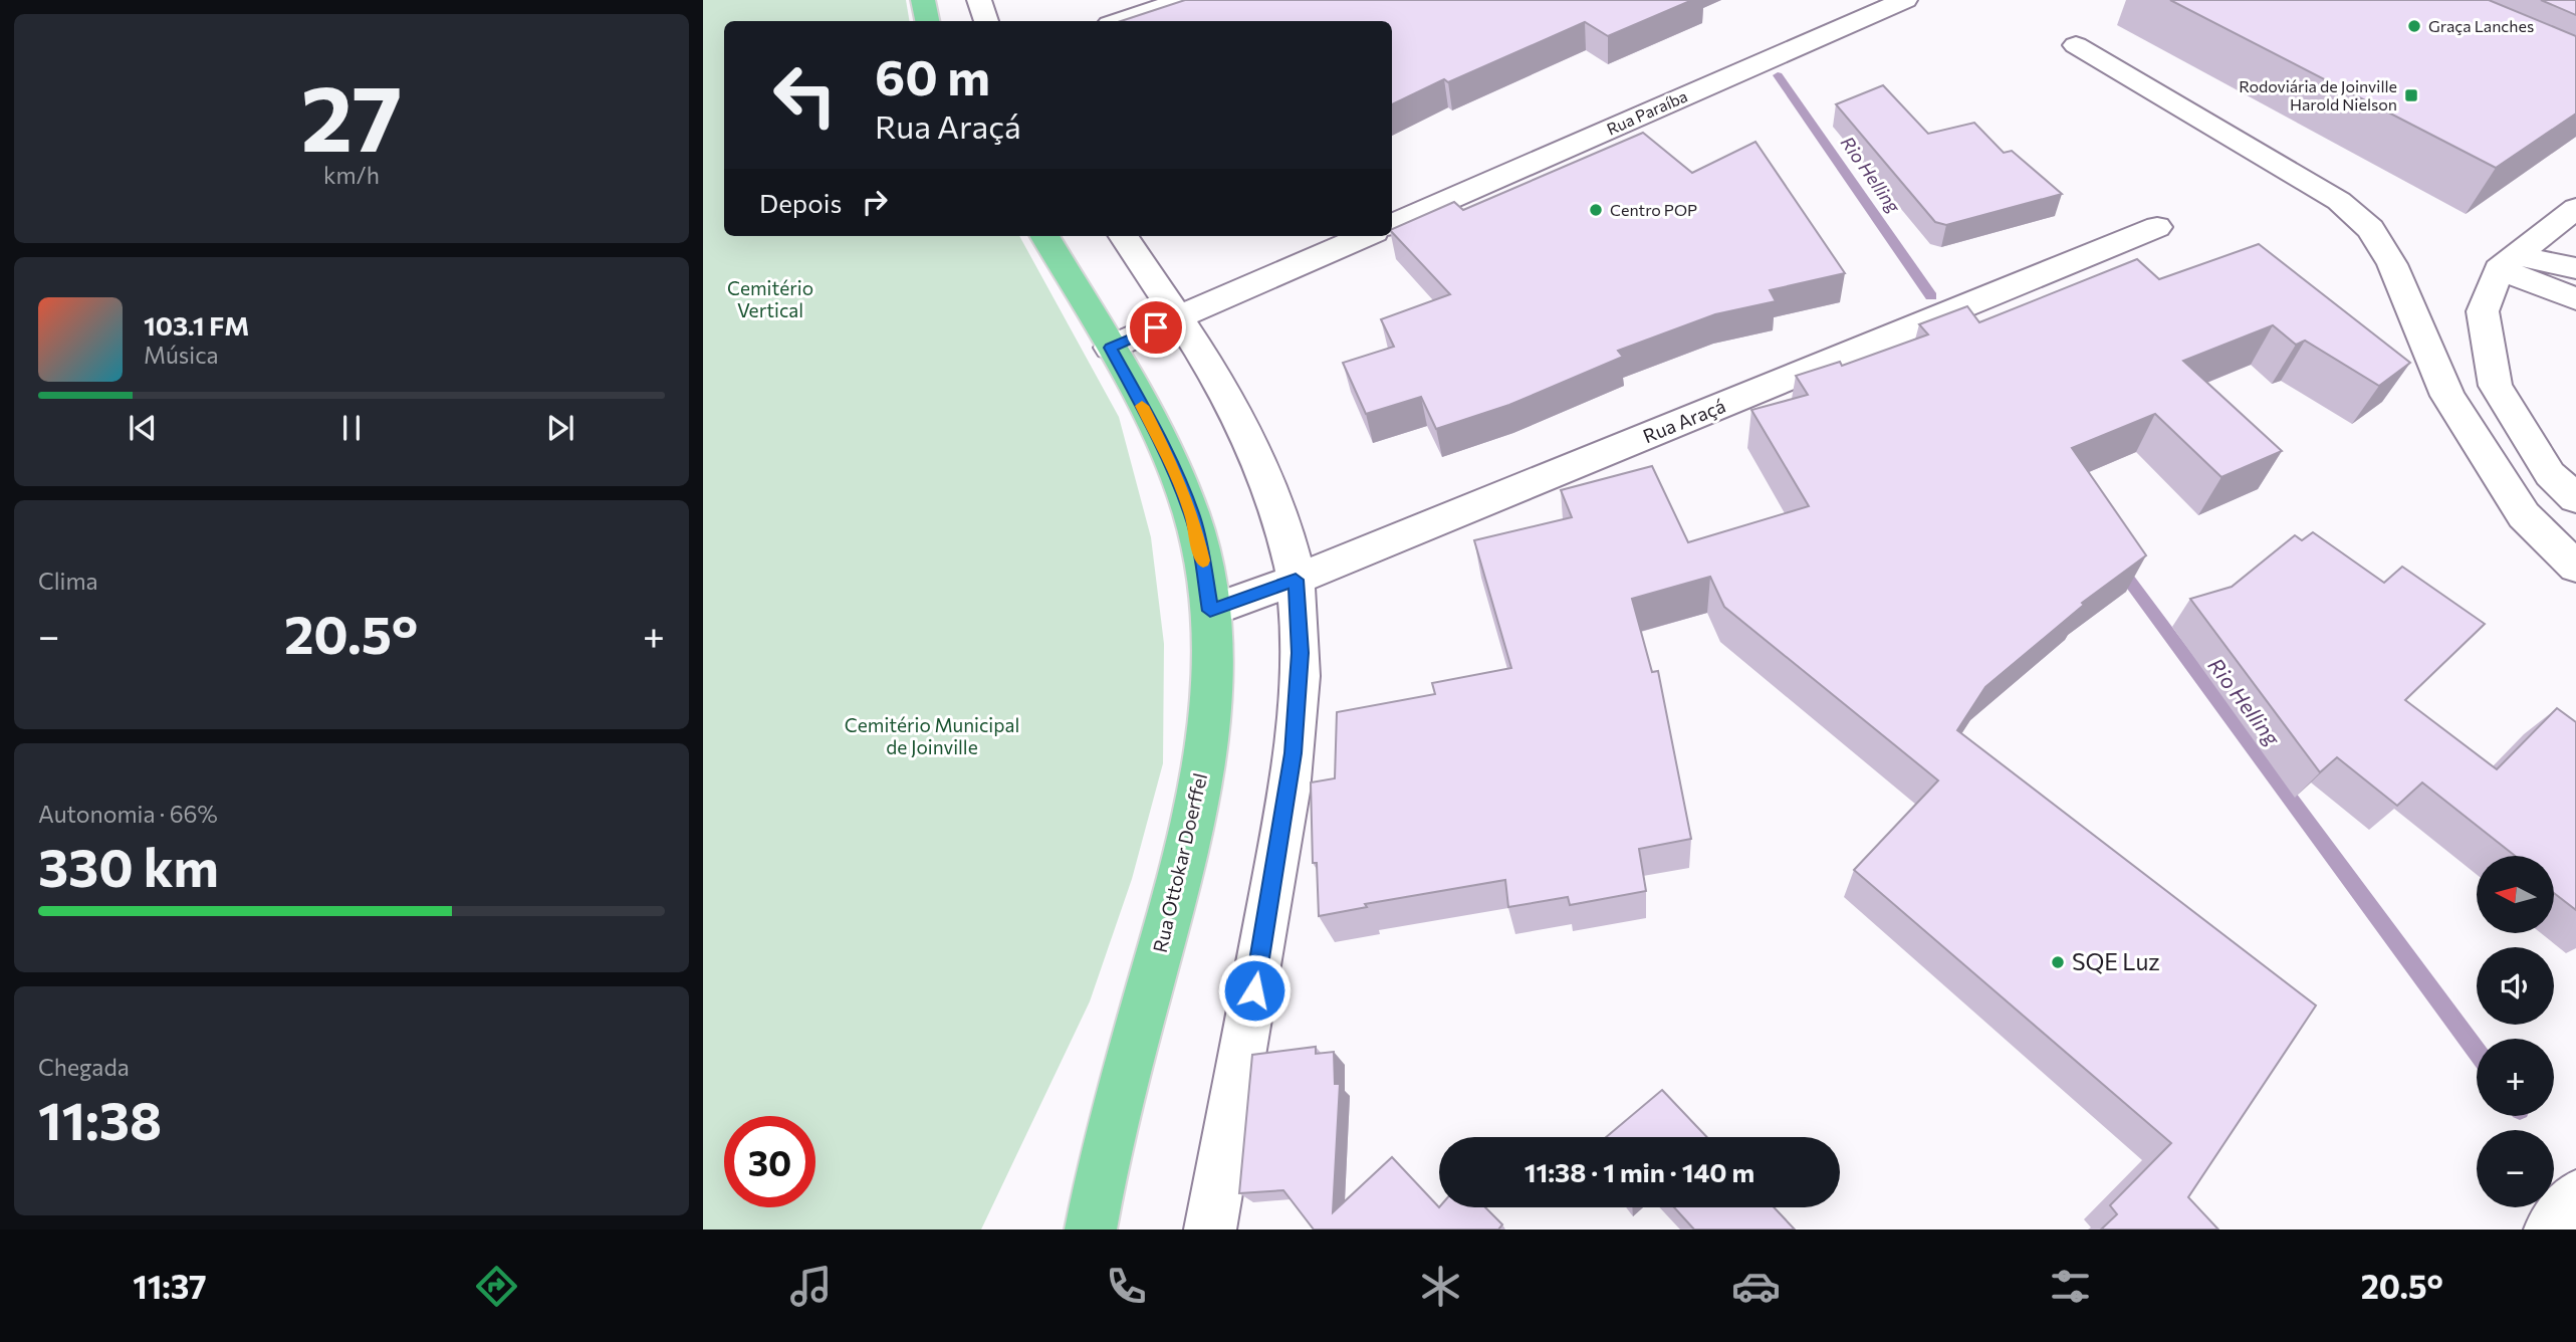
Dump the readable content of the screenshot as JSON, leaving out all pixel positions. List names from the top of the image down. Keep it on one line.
{"streets":{"main road":["Rua Ottokar Doerffel"],"street":["Rua Paraíba","Rua Araçá"]},"crossings":[["Rua Araçá","Rua Ottokar Doerffel"]],"water":["Rio Helling"],"parks":["Cemitério Vertical","Cemitério Municipal de Joinville"],"places":{"other":["Graça Lanches","Centro POP","SQE Luz"],"transit":["Rodoviária de Joinville Harold Nielson"]},"north":"left","page":{"tile":[["27","km/h"],"Clima",["Autonomia · 66%","330 km"],["Chegada","11:38"]],"turn":["60 m","Rua Araçá"],"then":"Depois","song":["103.1 FM","Música"],"heat":["−","20.5°","+"],"map_buttons":["+","−"],"limit":"30","trip":"11:38 · 1 min · 140 m","tabs":["11:37","20.5°"]}}
